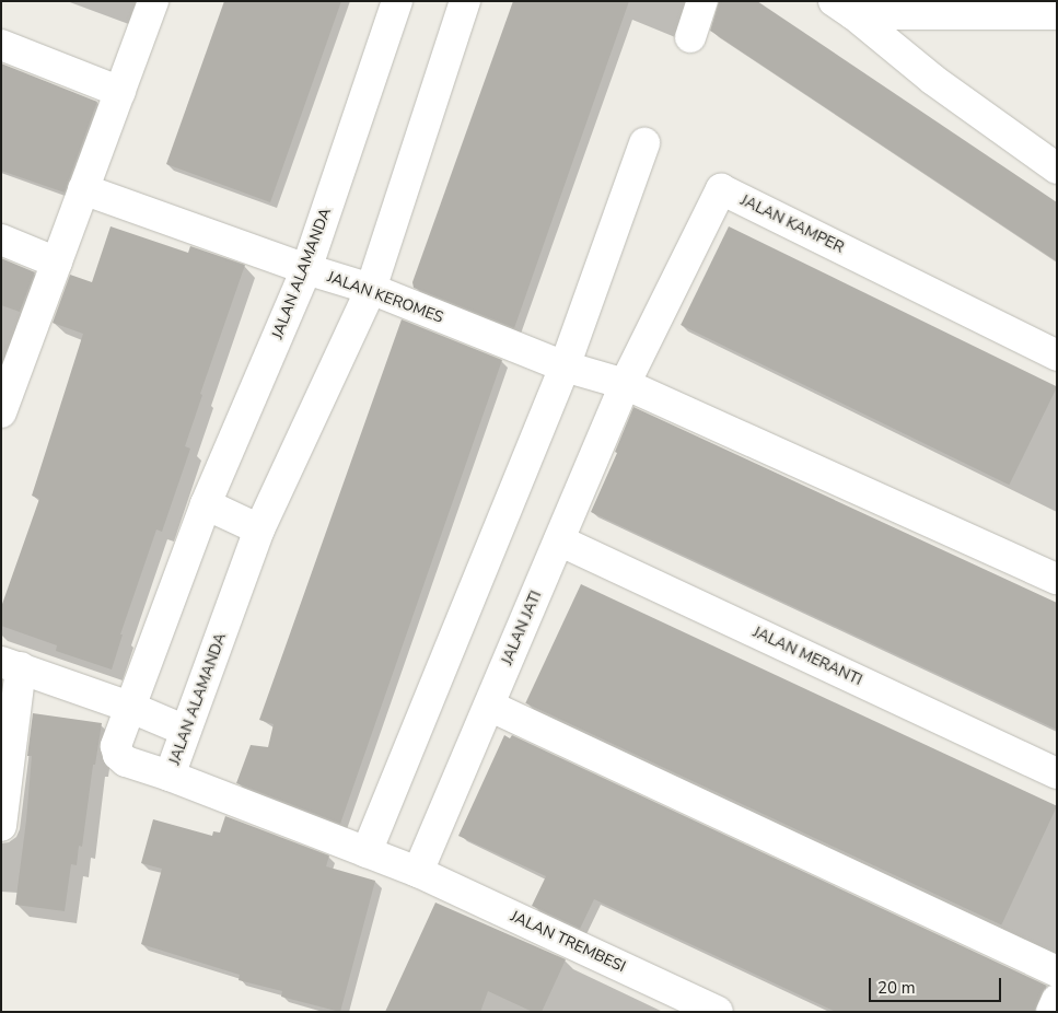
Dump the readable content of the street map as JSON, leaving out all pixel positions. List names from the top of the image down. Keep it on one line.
{"streets":{"street":["JALAN KAMPER","JALAN ALAMANDA","JALAN KEROMES","JALAN JATI","JALAN MERANTI","JALAN TREMBESI"]},"crossings":[["JALAN KAMPER","JALAN KEROMES"],["JALAN KAMPER","JALAN JATI"],["JALAN ALAMANDA","JALAN KEROMES"],["JALAN ALAMANDA","JALAN TREMBESI"],["JALAN KEROMES","JALAN JATI"],["JALAN JATI","JALAN MERANTI"],["JALAN JATI","JALAN TREMBESI"]],"scale_bar":"20 m"}
